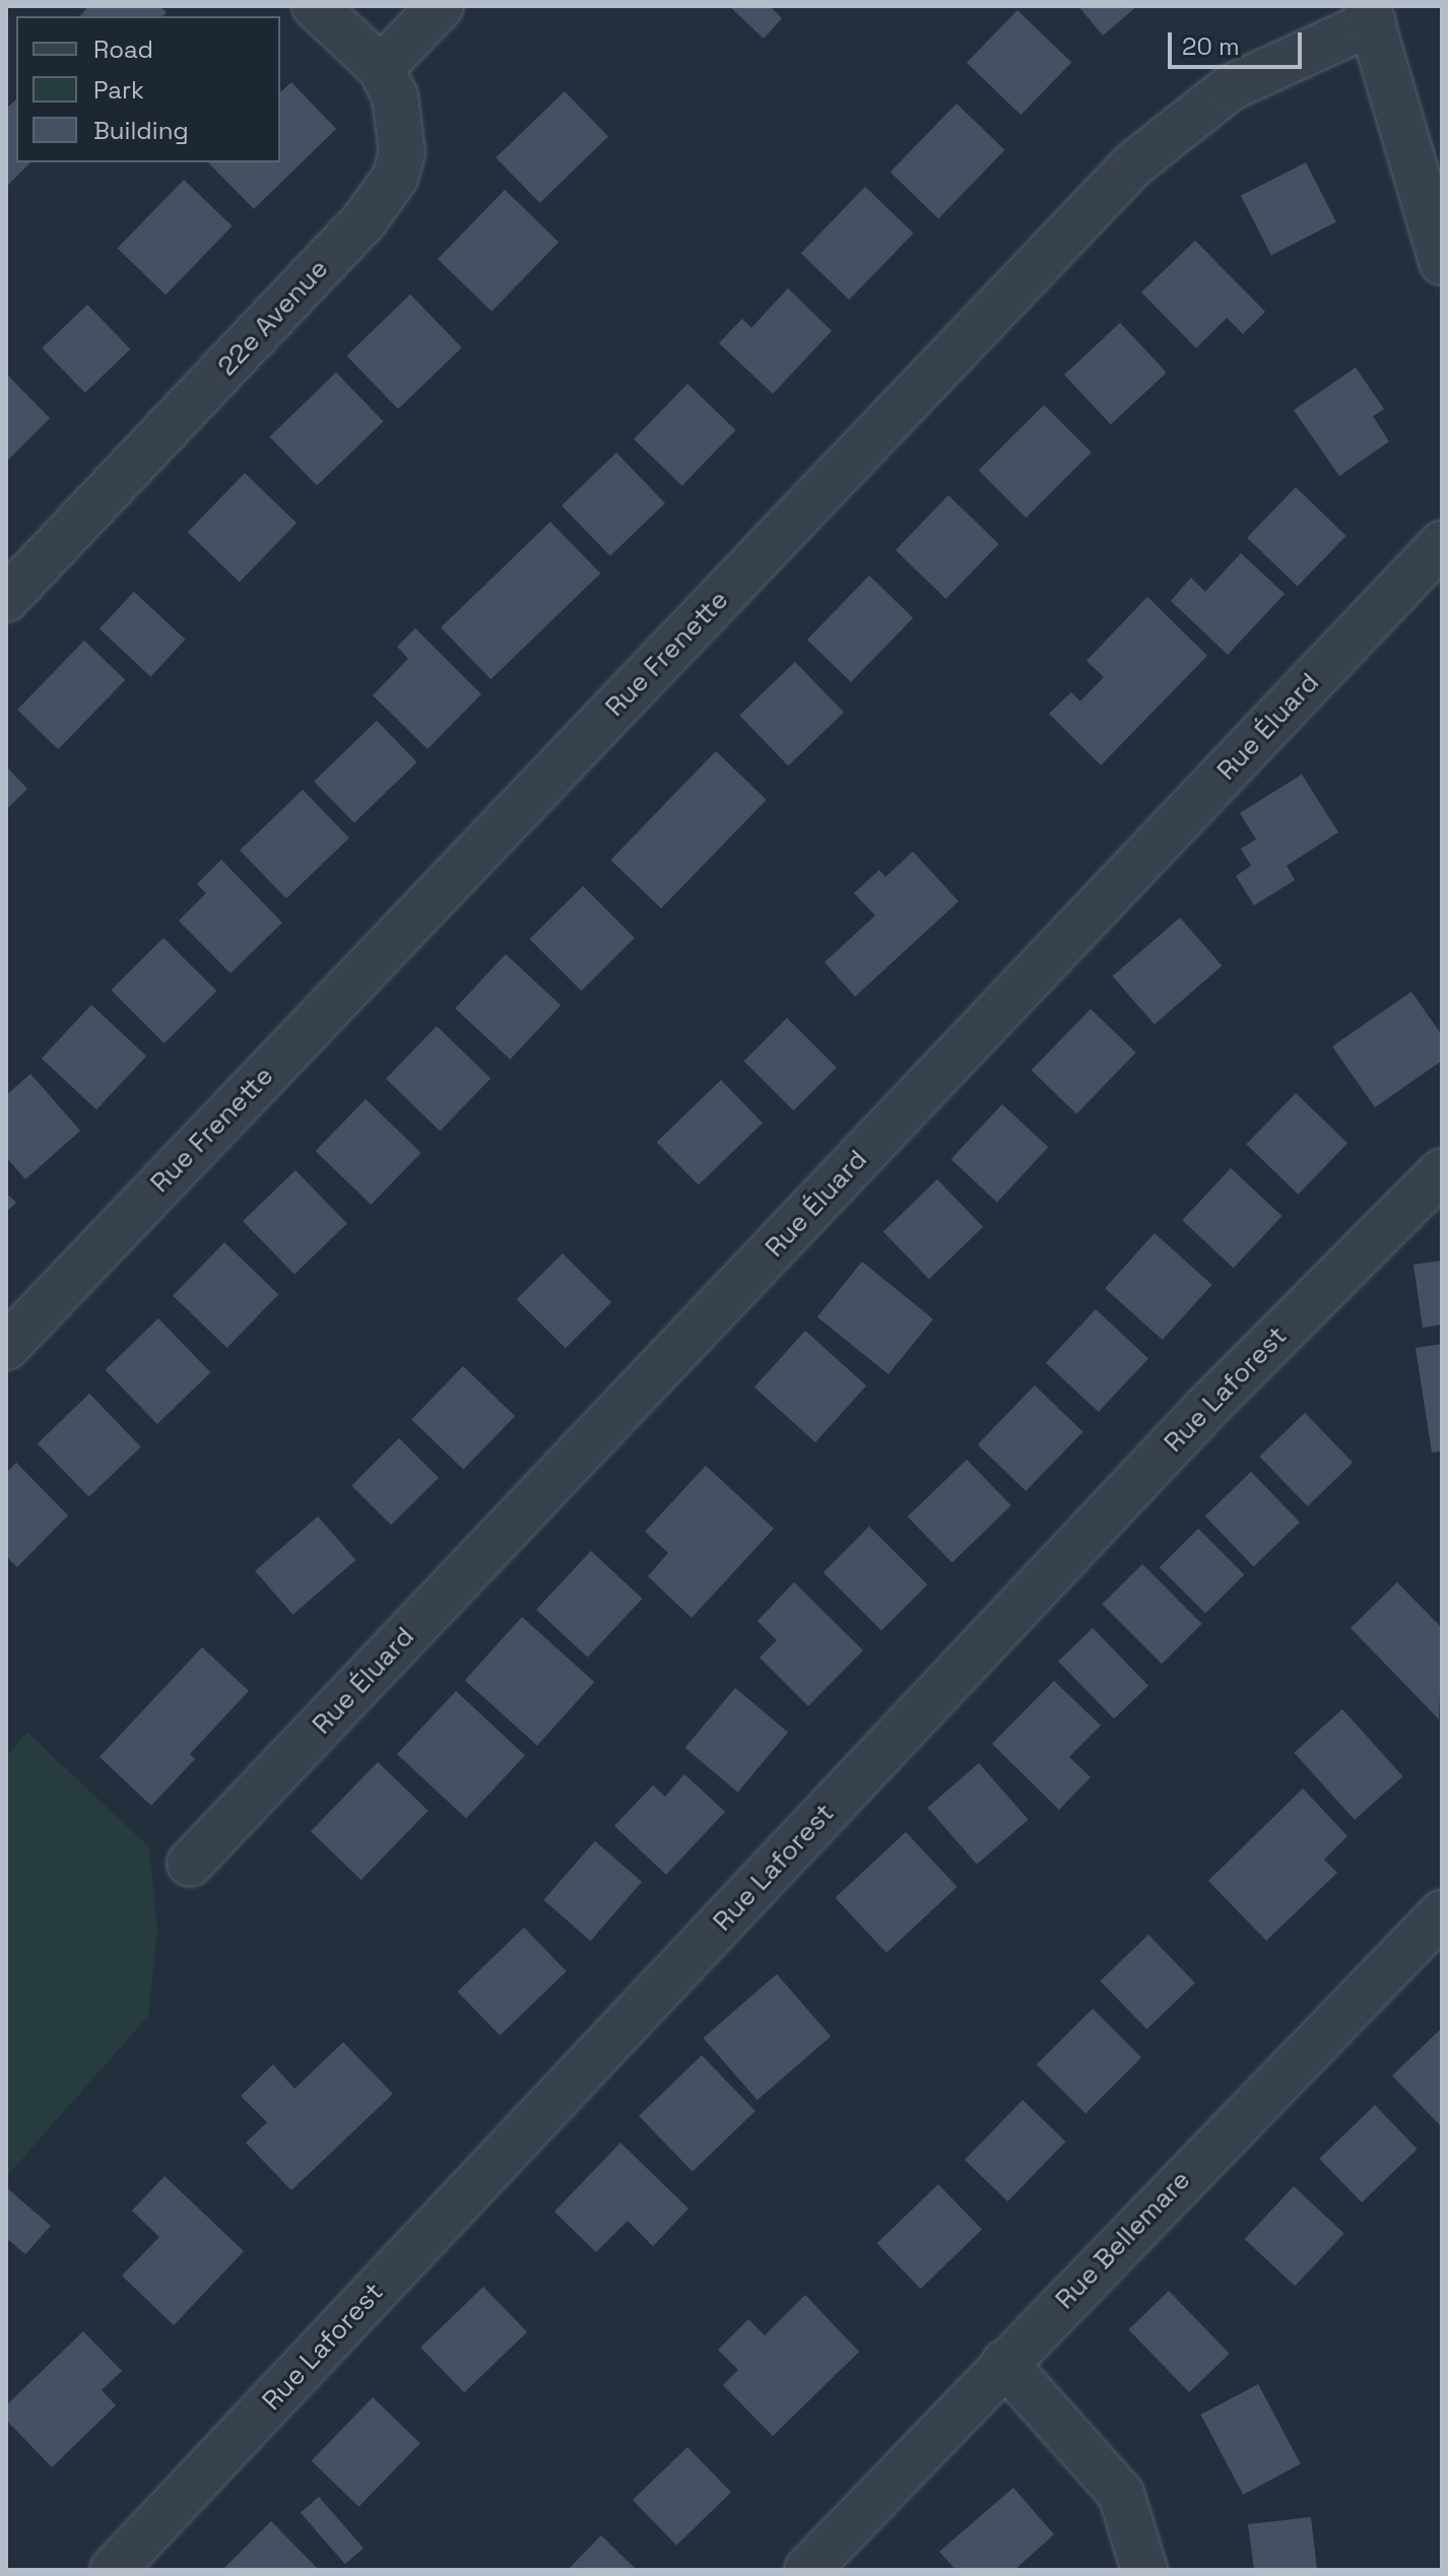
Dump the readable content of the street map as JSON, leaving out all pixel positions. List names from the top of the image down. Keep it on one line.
{"streets":{"street":["22e Avenue","Rue Frenette","Rue Éluard","Rue Laforest","Rue Bellemare"]},"legend":["Road","Park","Building"],"scale_bar":"20 m"}
